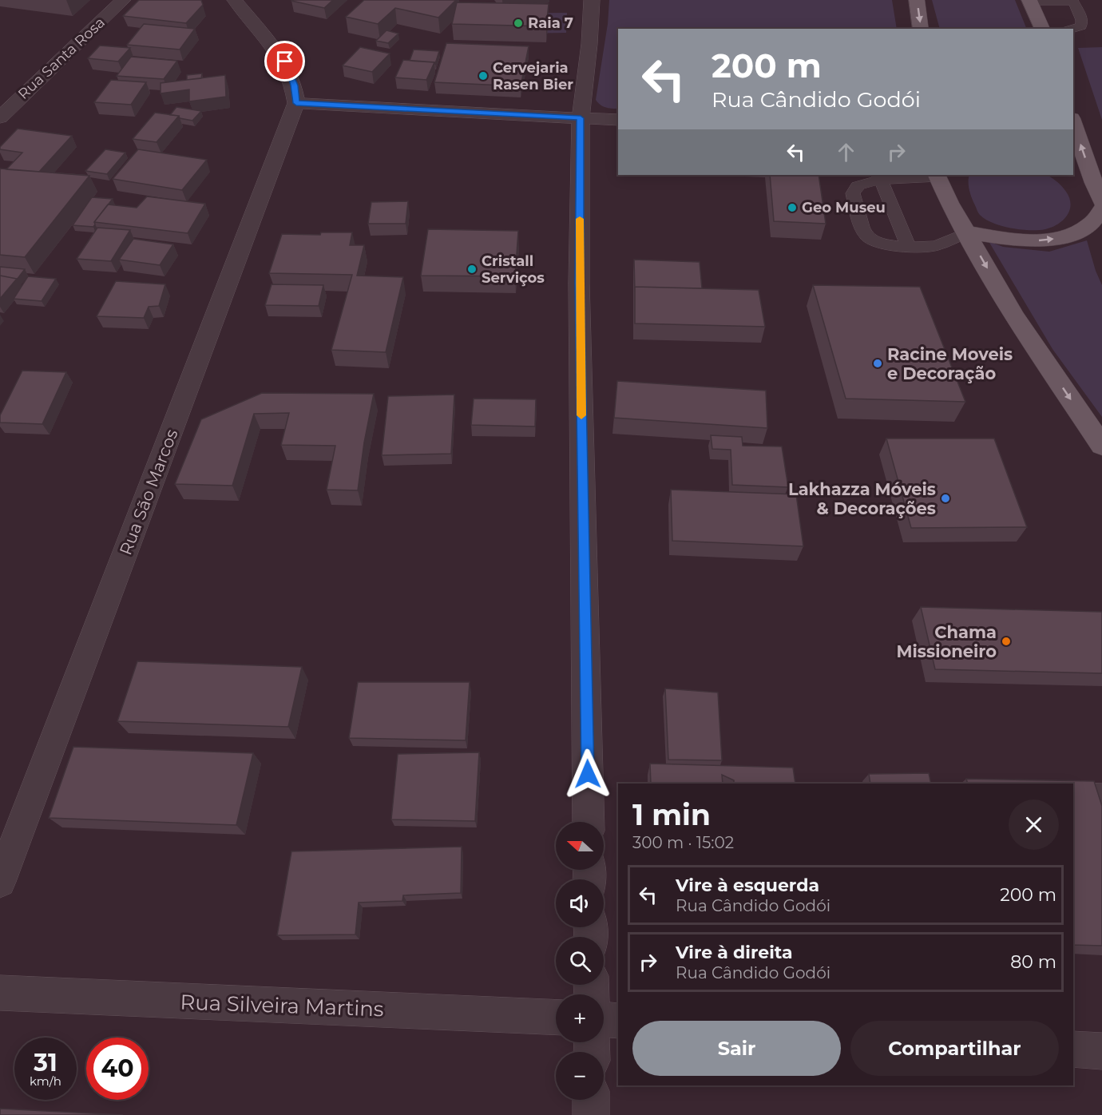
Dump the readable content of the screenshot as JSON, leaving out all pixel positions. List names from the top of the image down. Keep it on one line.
{"streets":{"street":["Rua Santa Rosa","Rua São Marcos","Rua Silveira Martins"]},"places":["Raia 7","Cervejaria Rasen Bier","Geo Museu","Cristall Serviços","Racine Moveis e Decoração","Lakhazza Móveis & Decorações","Chama Missioneiro"],"north":"left","page":{"turn":["200 m","Rua Cândido Godói"],"heading":["1 min","300 m · 15:02"],"map_buttons":["+","−"],"list":[{"name":"Vire à esquerda","note":"Rua Cândido Godói","value":"200 m"},{"name":"Vire à direita","note":"Rua Cândido Godói","value":"80 m"}],"buttons":["Sair","Compartilhar"],"speed":"31 km/h","limit":"40"}}
